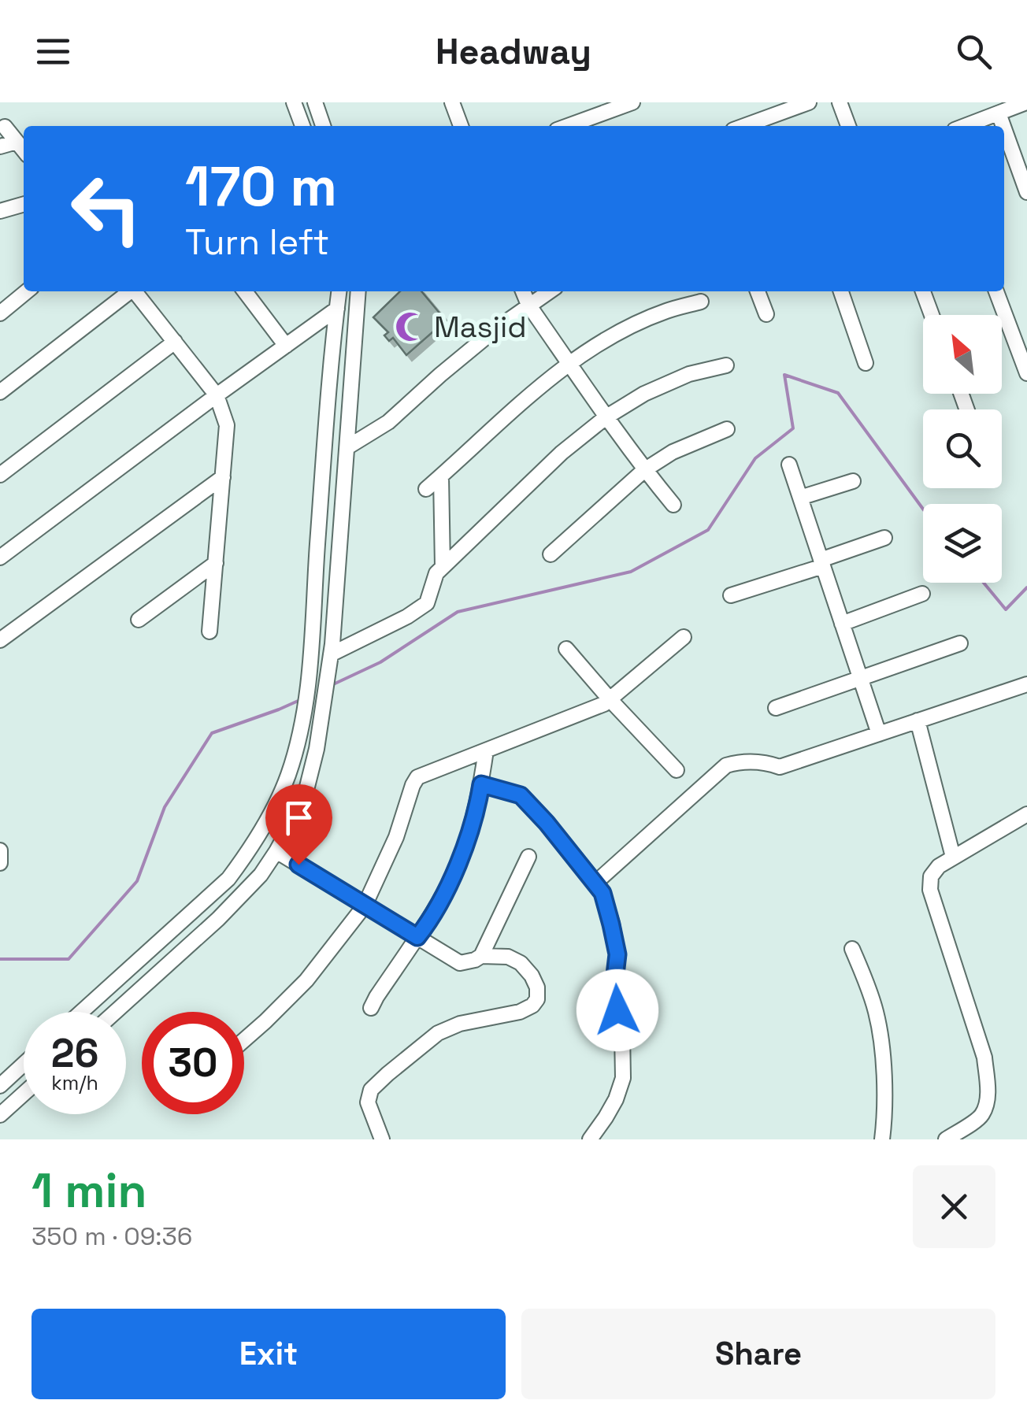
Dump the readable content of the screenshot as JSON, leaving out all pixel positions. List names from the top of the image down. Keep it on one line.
{"places":{"mosque":["Masjid"]},"north":"top left","page":{"header":"Headway","turn":["170 m","Turn left"],"speed":"26 km/h","limit":"30","heading":["1 min","350 m · 09:36"],"buttons":["Exit","Share"]}}
